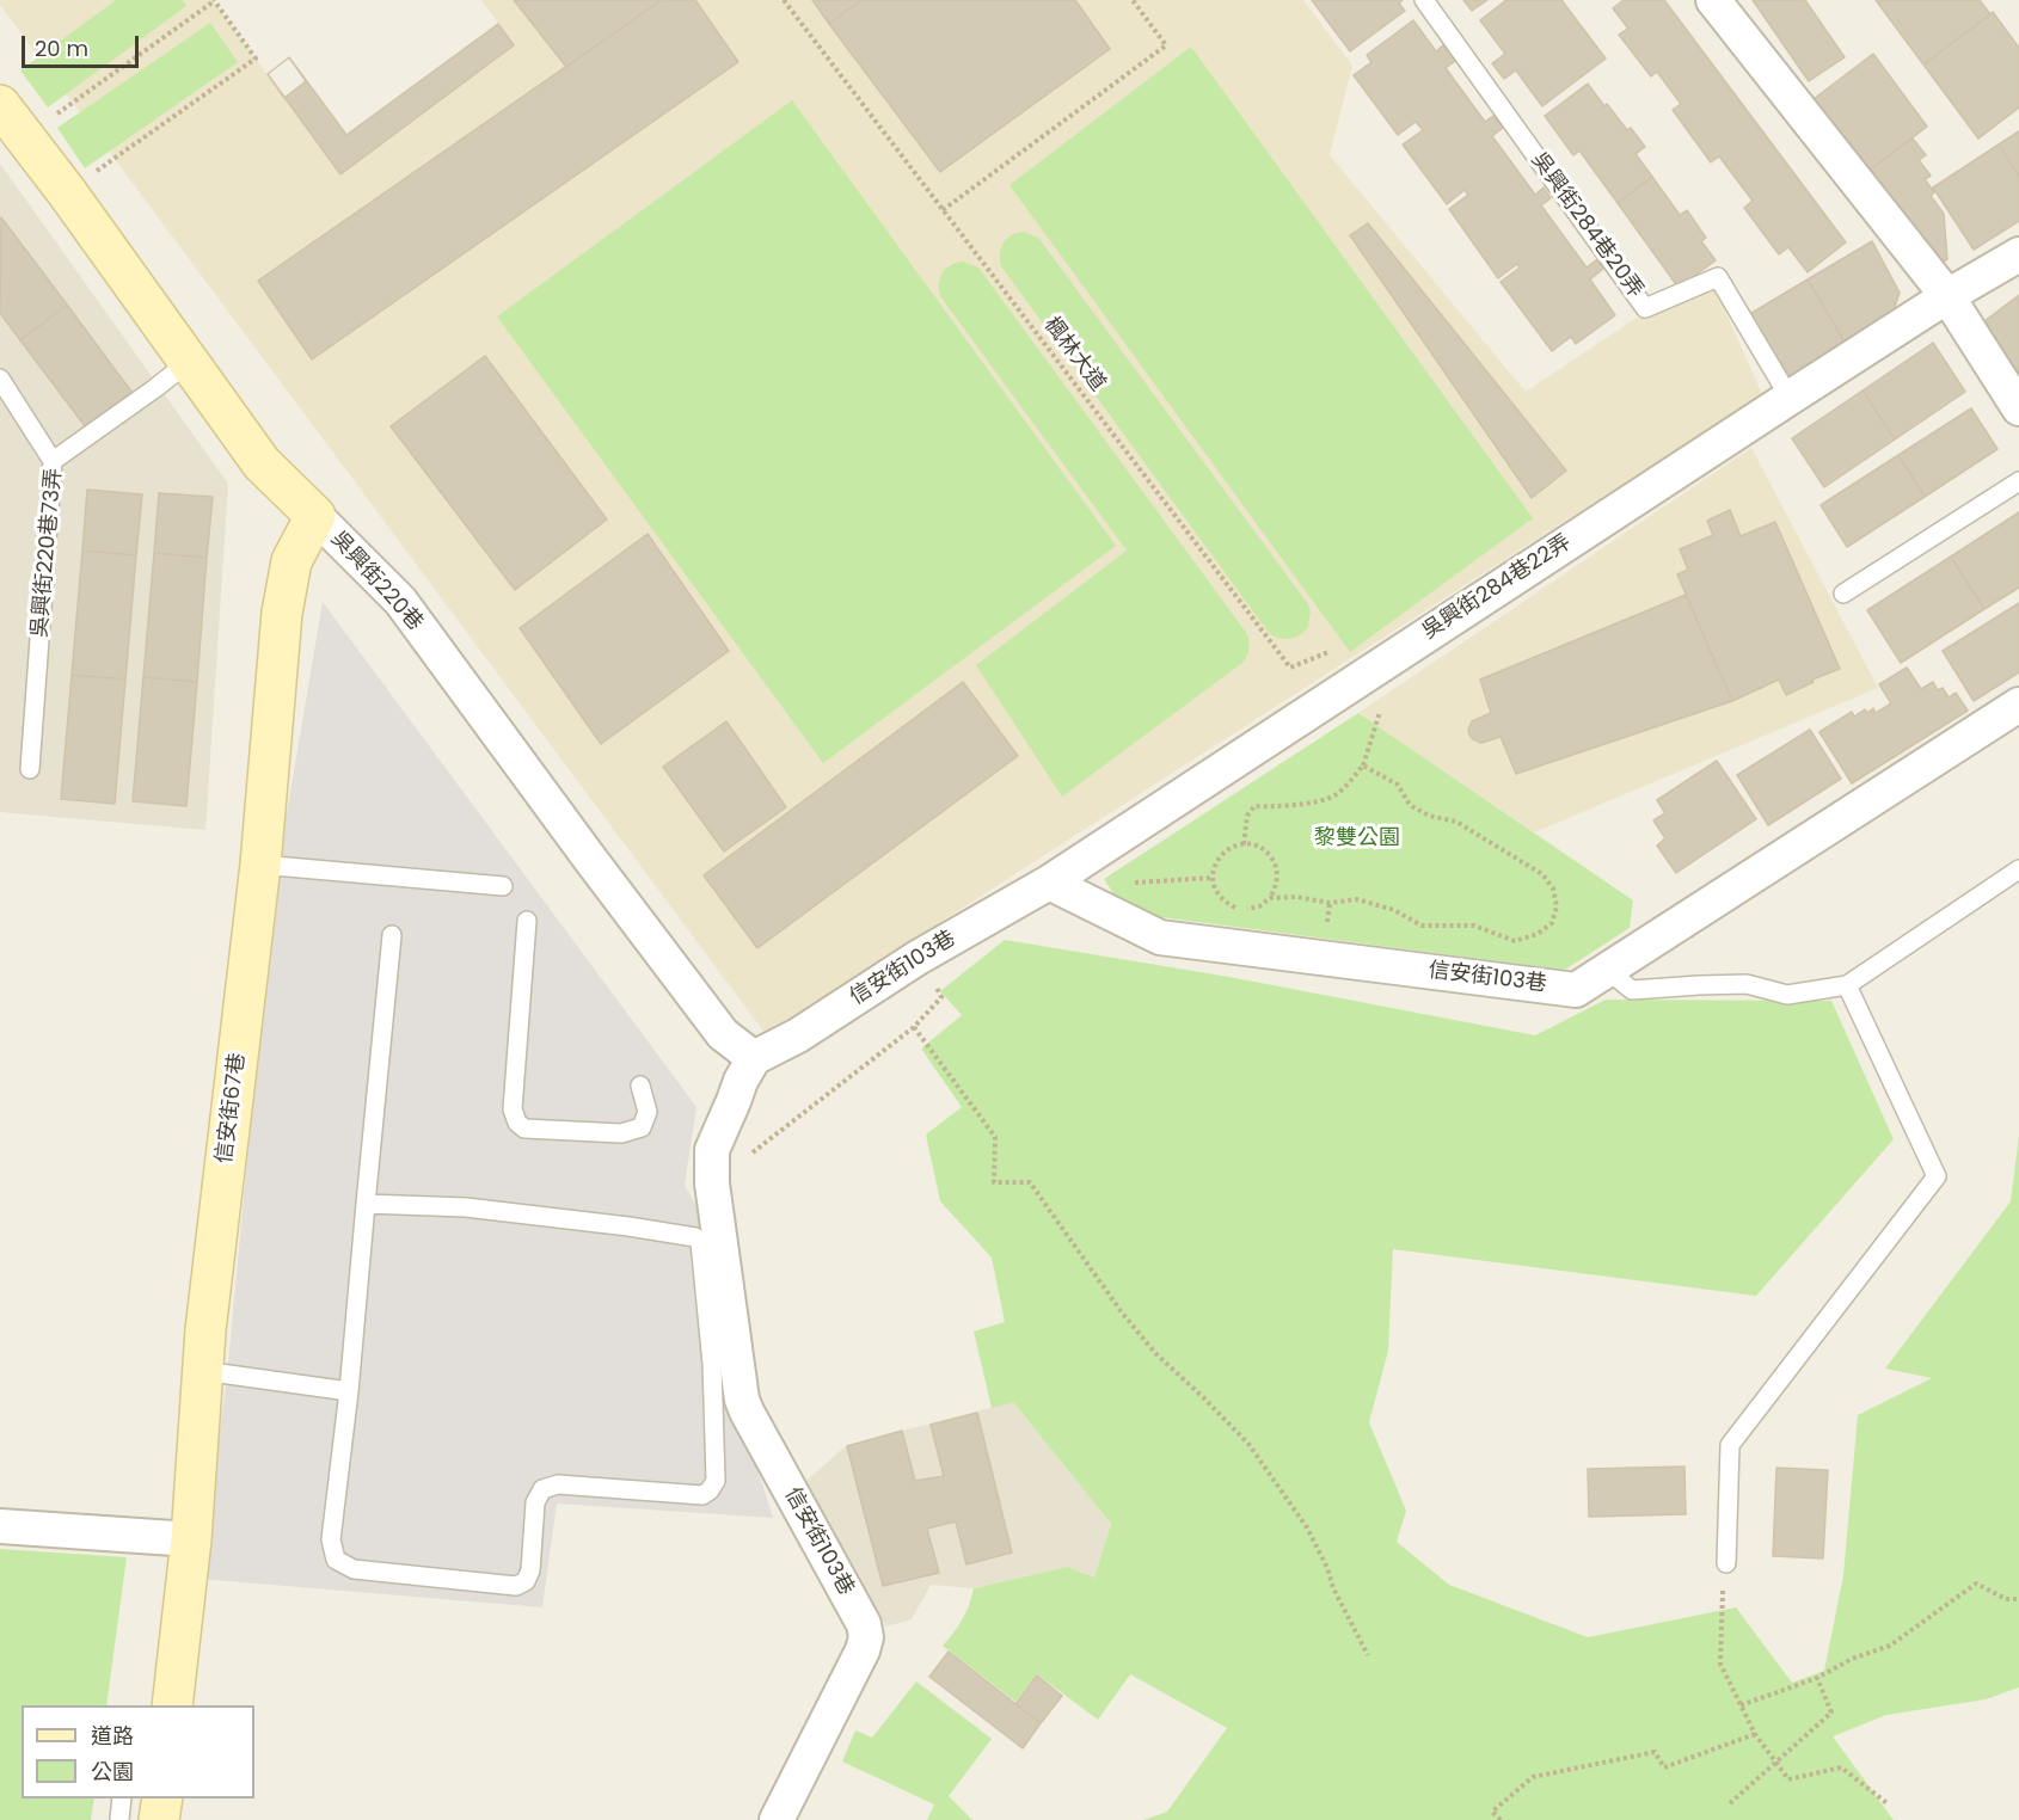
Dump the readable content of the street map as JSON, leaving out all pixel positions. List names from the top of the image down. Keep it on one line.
{"streets":{"street":["吳興街220巷","吳興街284巷22弄","信安街103巷","信安街67巷"],"lane":["吳興街284巷20弄","吳興街220巷73弄"],"path":["楓林大道"]},"crossings":[["吳興街284巷20弄","吳興街284巷22弄"],["吳興街220巷73弄","吳興街220巷"],["吳興街220巷","信安街103巷"],["吳興街220巷","信安街67巷"],["吳興街284巷22弄","信安街103巷"]],"parks":["黎雙公園"],"legend":["道路","公園"],"scale_bar":"20 m"}
